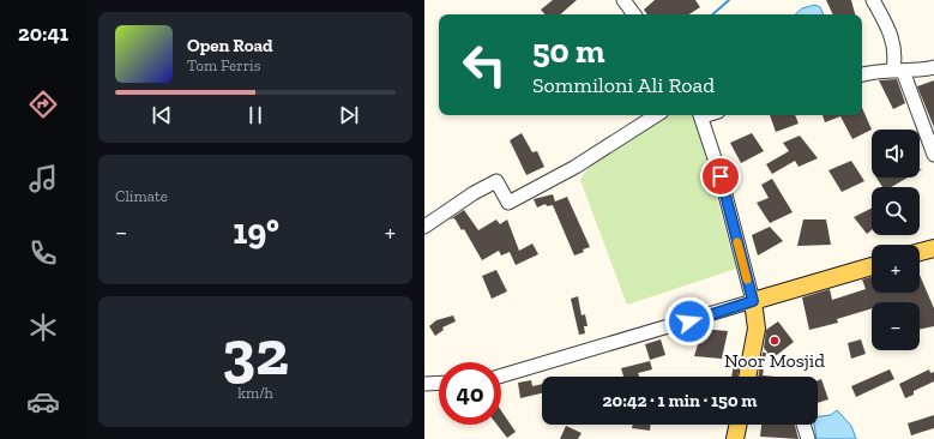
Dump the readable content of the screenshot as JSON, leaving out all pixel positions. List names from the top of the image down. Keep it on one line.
{"places":["Noor Mosjid"],"page":{"tabs":"20:41","turn":["50 m","Sommiloni Ali Road"],"song":["Open Road","Tom Ferris"],"map_buttons":["+","−"],"tile":["Climate",["32","km/h"]],"heat":["−","19°","+"],"limit":"40","trip":"20:42 · 1 min · 150 m"}}
